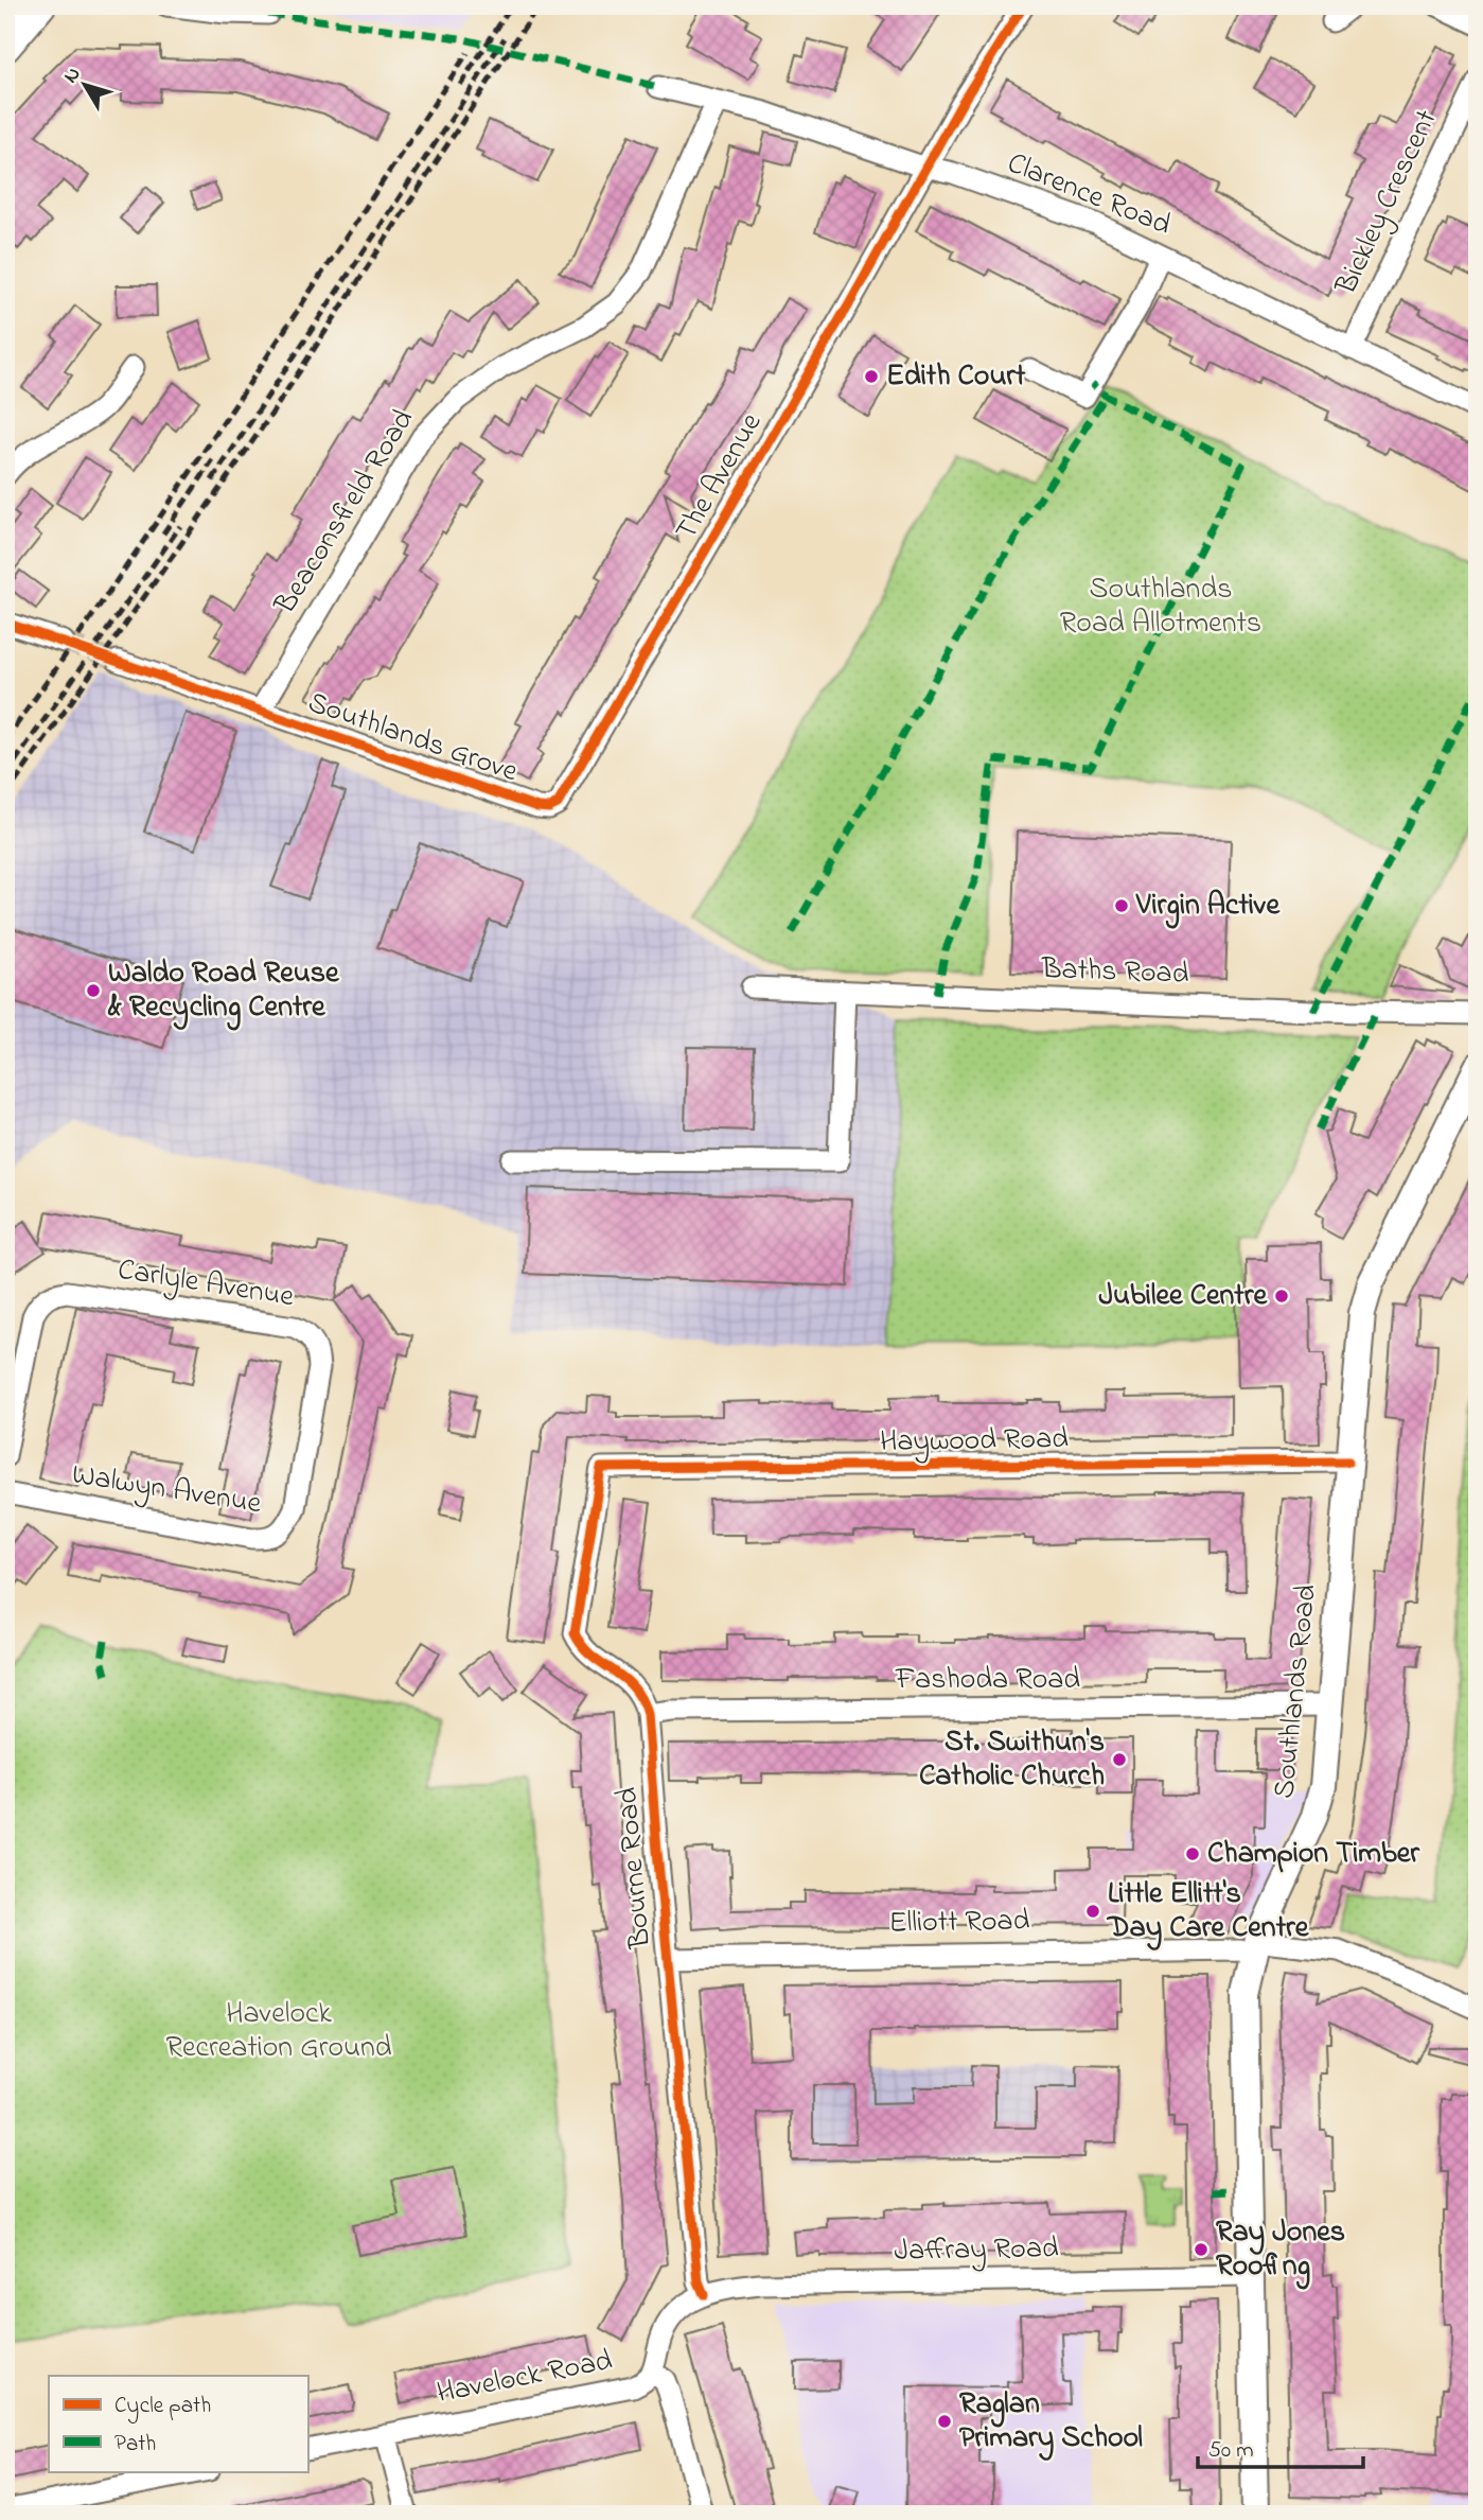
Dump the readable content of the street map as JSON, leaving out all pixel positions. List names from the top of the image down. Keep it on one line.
{"streets":{"street":["Clarence Road","Bickley Crescent","The Avenue","Beaconsfield Road","Southlands Grove","Baths Road","Carlyle Avenue","Haywood Road","Walwyn Avenue","Fashoda Road","Southlands Road","Bourne Road","Elliott Road","Jaffray Road","Havelock Road"]},"crossings":[["Clarence Road","Bickley Crescent"],["Clarence Road","The Avenue"],["Clarence Road","Beaconsfield Road"],["The Avenue","Southlands Grove"],["Beaconsfield Road","Southlands Grove"],["Carlyle Avenue","Walwyn Avenue"],["Haywood Road","Southlands Road"],["Haywood Road","Bourne Road"],["Fashoda Road","Southlands Road"],["Fashoda Road","Bourne Road"],["Southlands Road","Elliott Road"],["Southlands Road","Jaffray Road"],["Bourne Road","Elliott Road"],["Bourne Road","Jaffray Road"],["Bourne Road","Havelock Road"],["Jaffray Road","Havelock Road"]],"parks":["Southlands Road Allotments","Havelock Recreation Ground"],"places":["Edith Court","Virgin Active","Waldo Road Reuse & Recycling Centre","Jubilee Centre","St. Swithun's Catholic Church","Champion Timber","Little Ellitt's Day Care Centre","Ray Jones Roofing","Raglan Primary School"],"legend":["Cycle path","Path"],"scale_bar":"50 m","north":"top left"}
